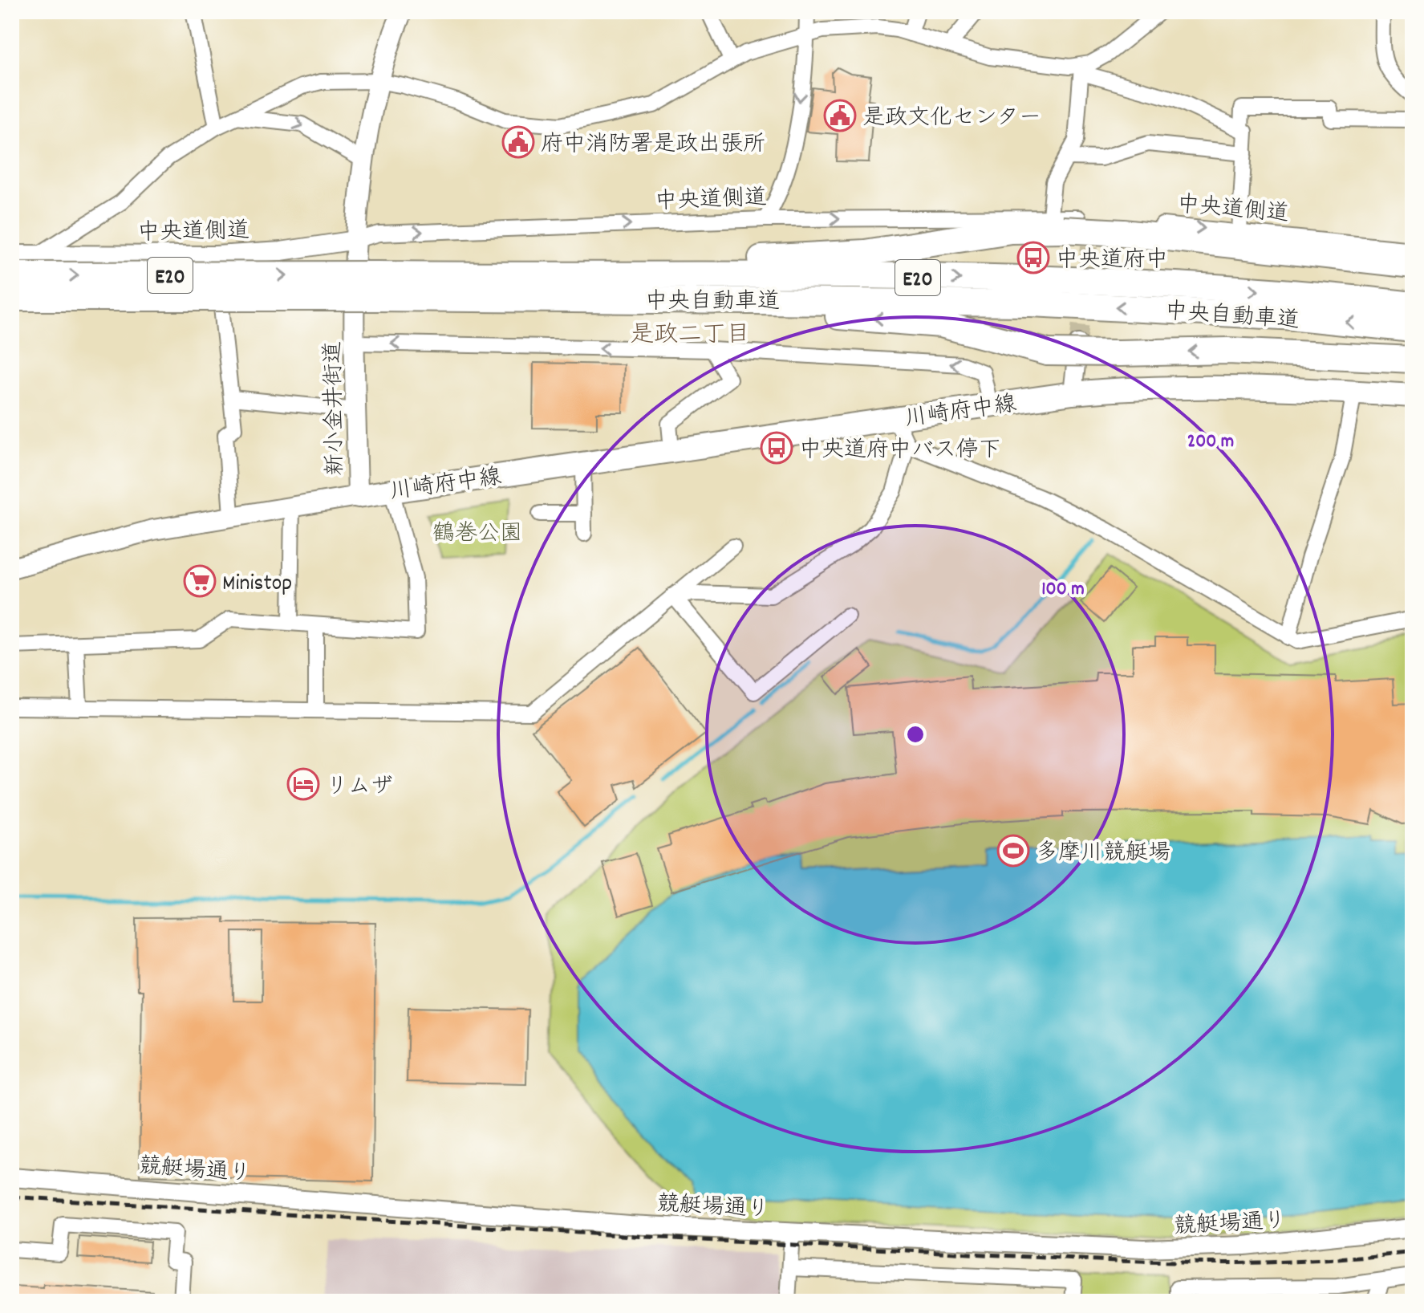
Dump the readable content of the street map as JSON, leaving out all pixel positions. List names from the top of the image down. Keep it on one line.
{"streets":{"highway":["E20","中央自動車道"],"main road":["新小金井街道","川崎府中線"],"street":["中央道側道","競艇場通り"]},"crossings":[["中央道側道","新小金井街道"],["新小金井街道","川崎府中線"]],"districts":["是政二丁目"],"parks":["鶴巻公園"],"places":{"public building":["是政文化センター","府中消防署是政出張所"],"bus stop":["中央道府中","中央道府中バス停下"],"supermarket":["Ministop"],"hotel":["リムザ"],"sports":["多摩川競艇場"]},"rings":["200 m","100 m"]}
